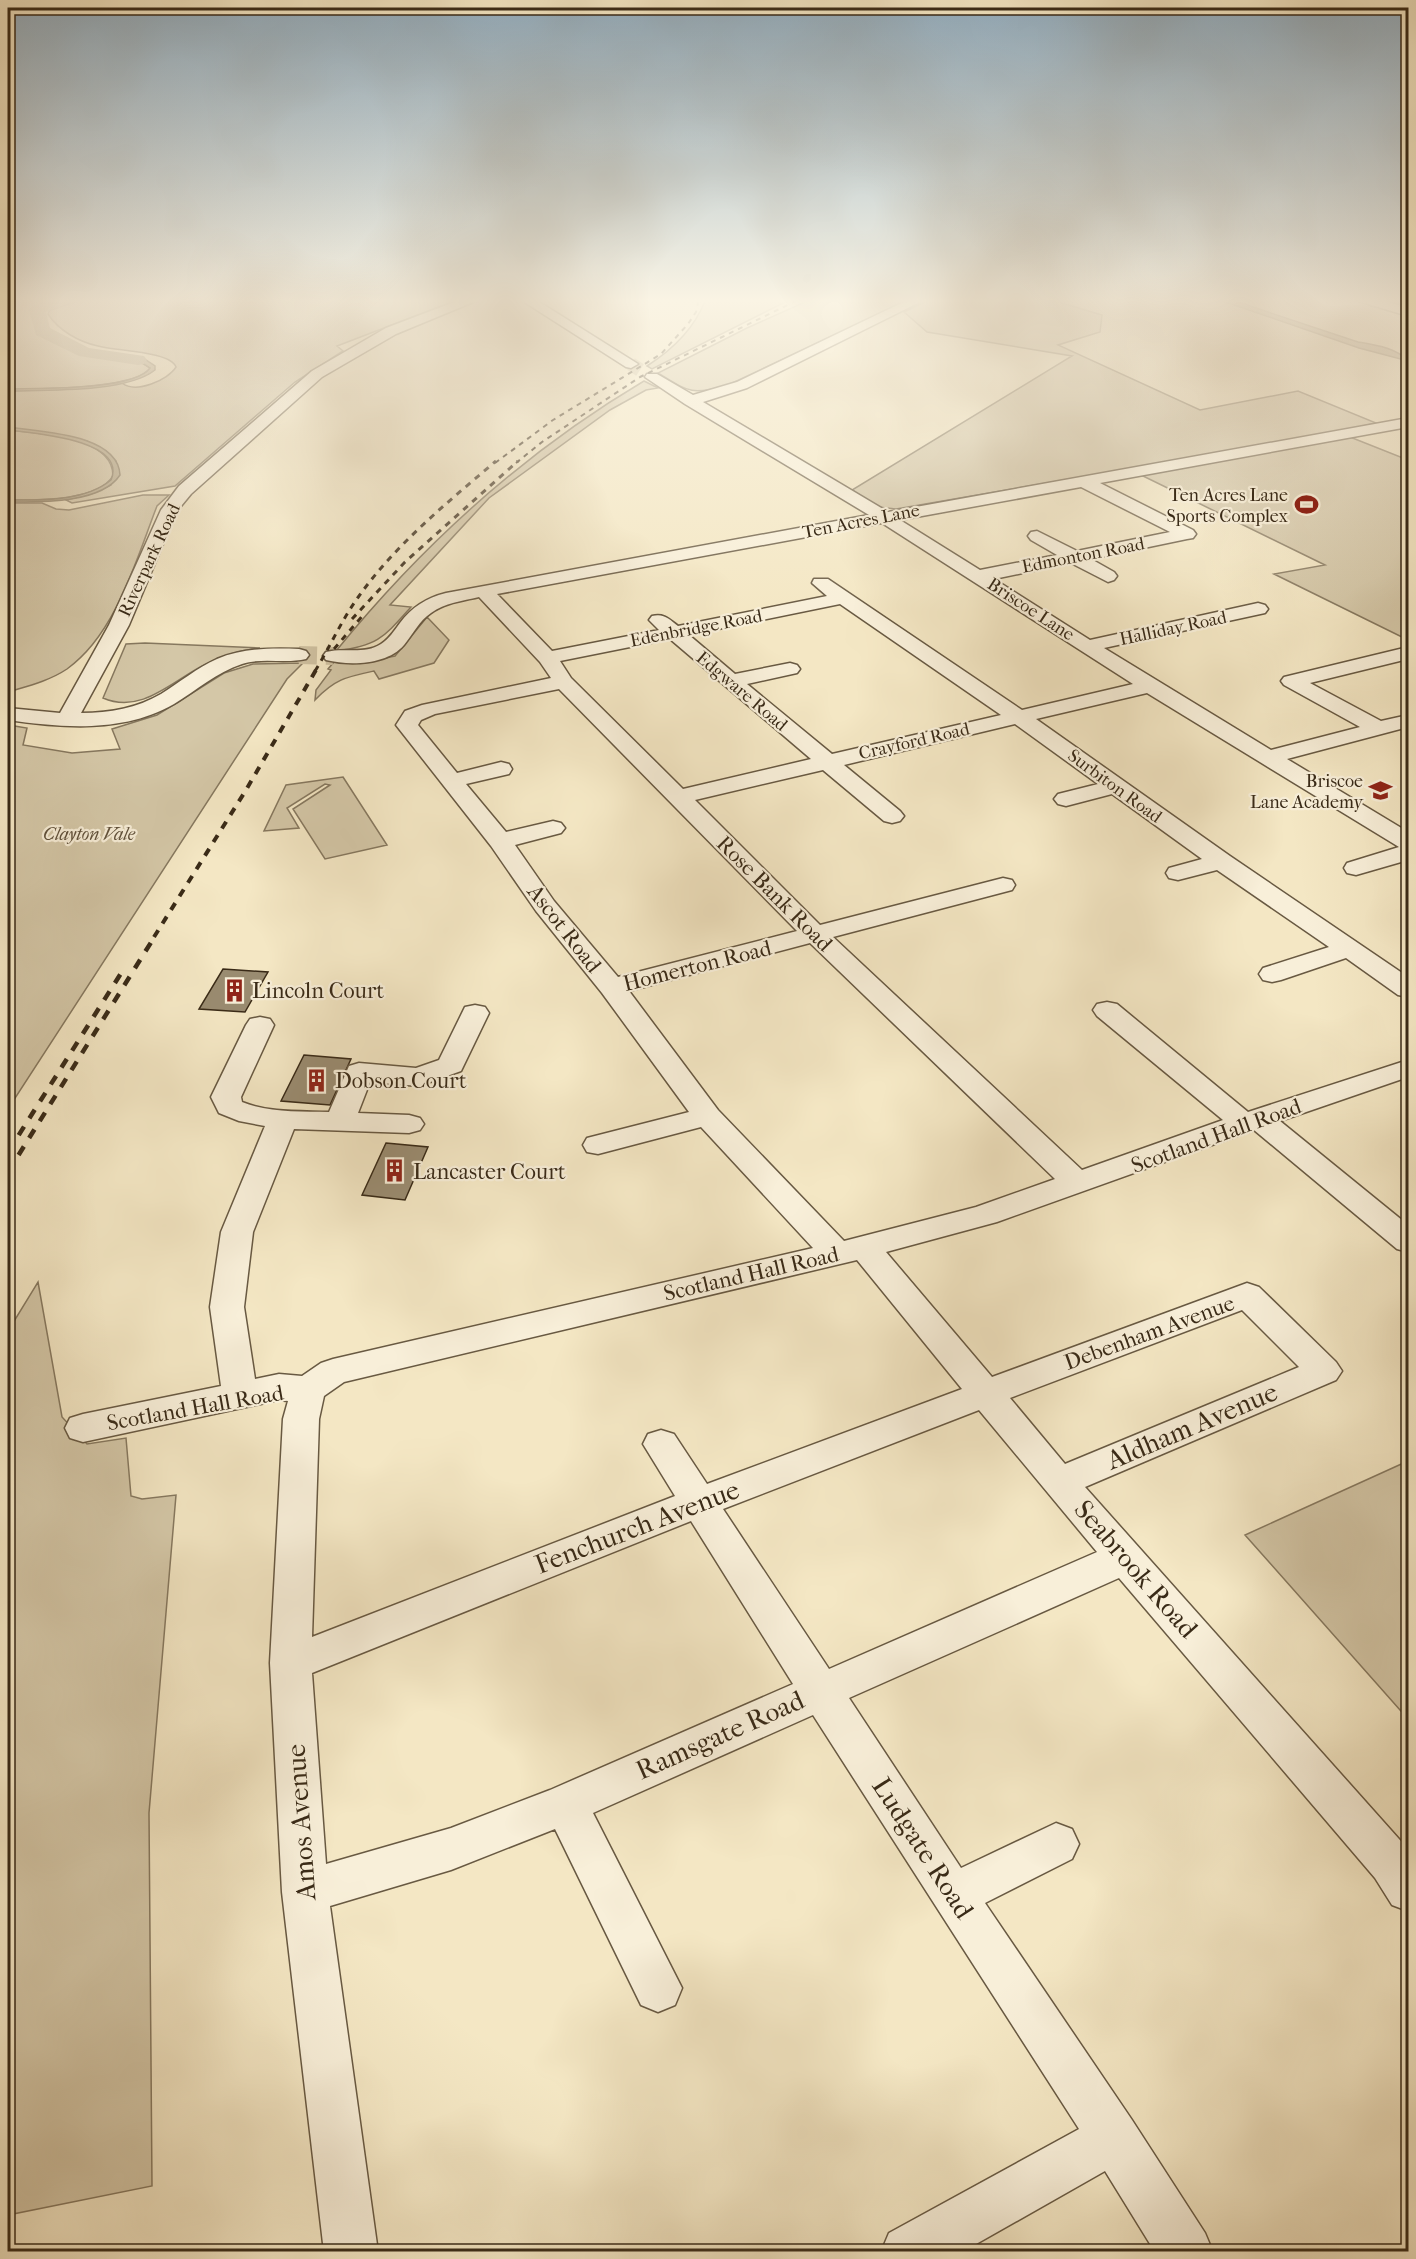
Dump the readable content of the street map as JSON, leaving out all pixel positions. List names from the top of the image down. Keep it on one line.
{"streets":{"street":["Ten Acres Lane","Edmonton Road","Riverpark Road","Briscoe Lane","Edenbridge Road","Halliday Road","Edgware Road","Crayford Road","Surbiton Road","Rose Bank Road","Ascot Road","Homerton Road","Scotland Hall Road","Debenham Avenue","Aldham Avenue","Fenchurch Avenue","Seabrook Road","Ramsgate Road","Amos Avenue","Ludgate Road"]},"crossings":[["Ten Acres Lane","Edmonton Road"],["Ten Acres Lane","Briscoe Lane"],["Ten Acres Lane","Rose Bank Road"],["Edmonton Road","Briscoe Lane"],["Briscoe Lane","Halliday Road"],["Briscoe Lane","Crayford Road"],["Edenbridge Road","Edgware Road"],["Edenbridge Road","Surbiton Road"],["Edenbridge Road","Rose Bank Road"],["Edgware Road","Crayford Road"],["Crayford Road","Surbiton Road"],["Crayford Road","Rose Bank Road"],["Rose Bank Road","Ascot Road"],["Rose Bank Road","Homerton Road"],["Rose Bank Road","Scotland Hall Road"],["Ascot Road","Homerton Road"],["Ascot Road","Scotland Hall Road"],["Ascot Road","Seabrook Road"],["Scotland Hall Road","Seabrook Road"],["Scotland Hall Road","Amos Avenue"],["Debenham Avenue","Aldham Avenue"],["Debenham Avenue","Fenchurch Avenue"],["Debenham Avenue","Seabrook Road"],["Aldham Avenue","Seabrook Road"],["Fenchurch Avenue","Seabrook Road"],["Fenchurch Avenue","Amos Avenue"],["Fenchurch Avenue","Ludgate Road"],["Seabrook Road","Ramsgate Road"],["Ramsgate Road","Amos Avenue"],["Ramsgate Road","Ludgate Road"]],"parks":["Clayton Vale"],"places":{"sports":["Ten Acres Lane Sports Complex"],"school or university":["Briscoe Lane Academy"],"building":["Lincoln Court","Dobson Court","Lancaster Court"]}}
